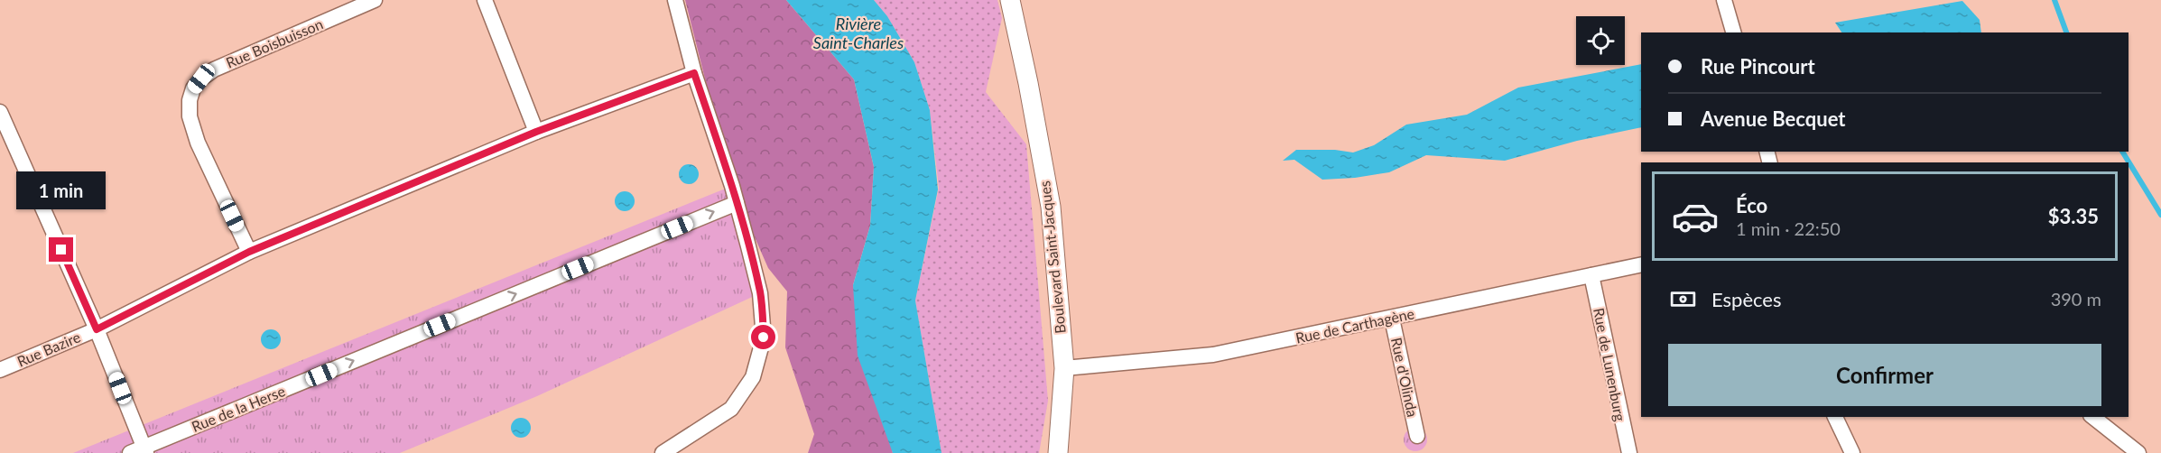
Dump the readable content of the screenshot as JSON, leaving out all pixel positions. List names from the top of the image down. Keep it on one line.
{"streets":{"street":["Rue Boisbuisson","Boulevard Saint-Jacques","Rue de Carthagène","Rue Bazire","Rue de Lunenburg","Rue d'Olinda","Rue de la Herse"]},"crossings":[["Rue Boisbuisson","Rue Bazire"],["Boulevard Saint-Jacques","Rue de Carthagène"],["Rue de Carthagène","Rue de Lunenburg"],["Rue de Carthagène","Rue d'Olinda"]],"one_way":["Rue de la Herse"],"water":["Rivière Saint-Charles"],"page":{"banner":["Rue Pincourt","Avenue Becquet"],"bubble":"1 min","list":[{"name":"Éco","note":"1 min · 22:50","value":"$3.35"}],"pay":["Espèces","390 m"],"buttons":"Confirmer"}}
